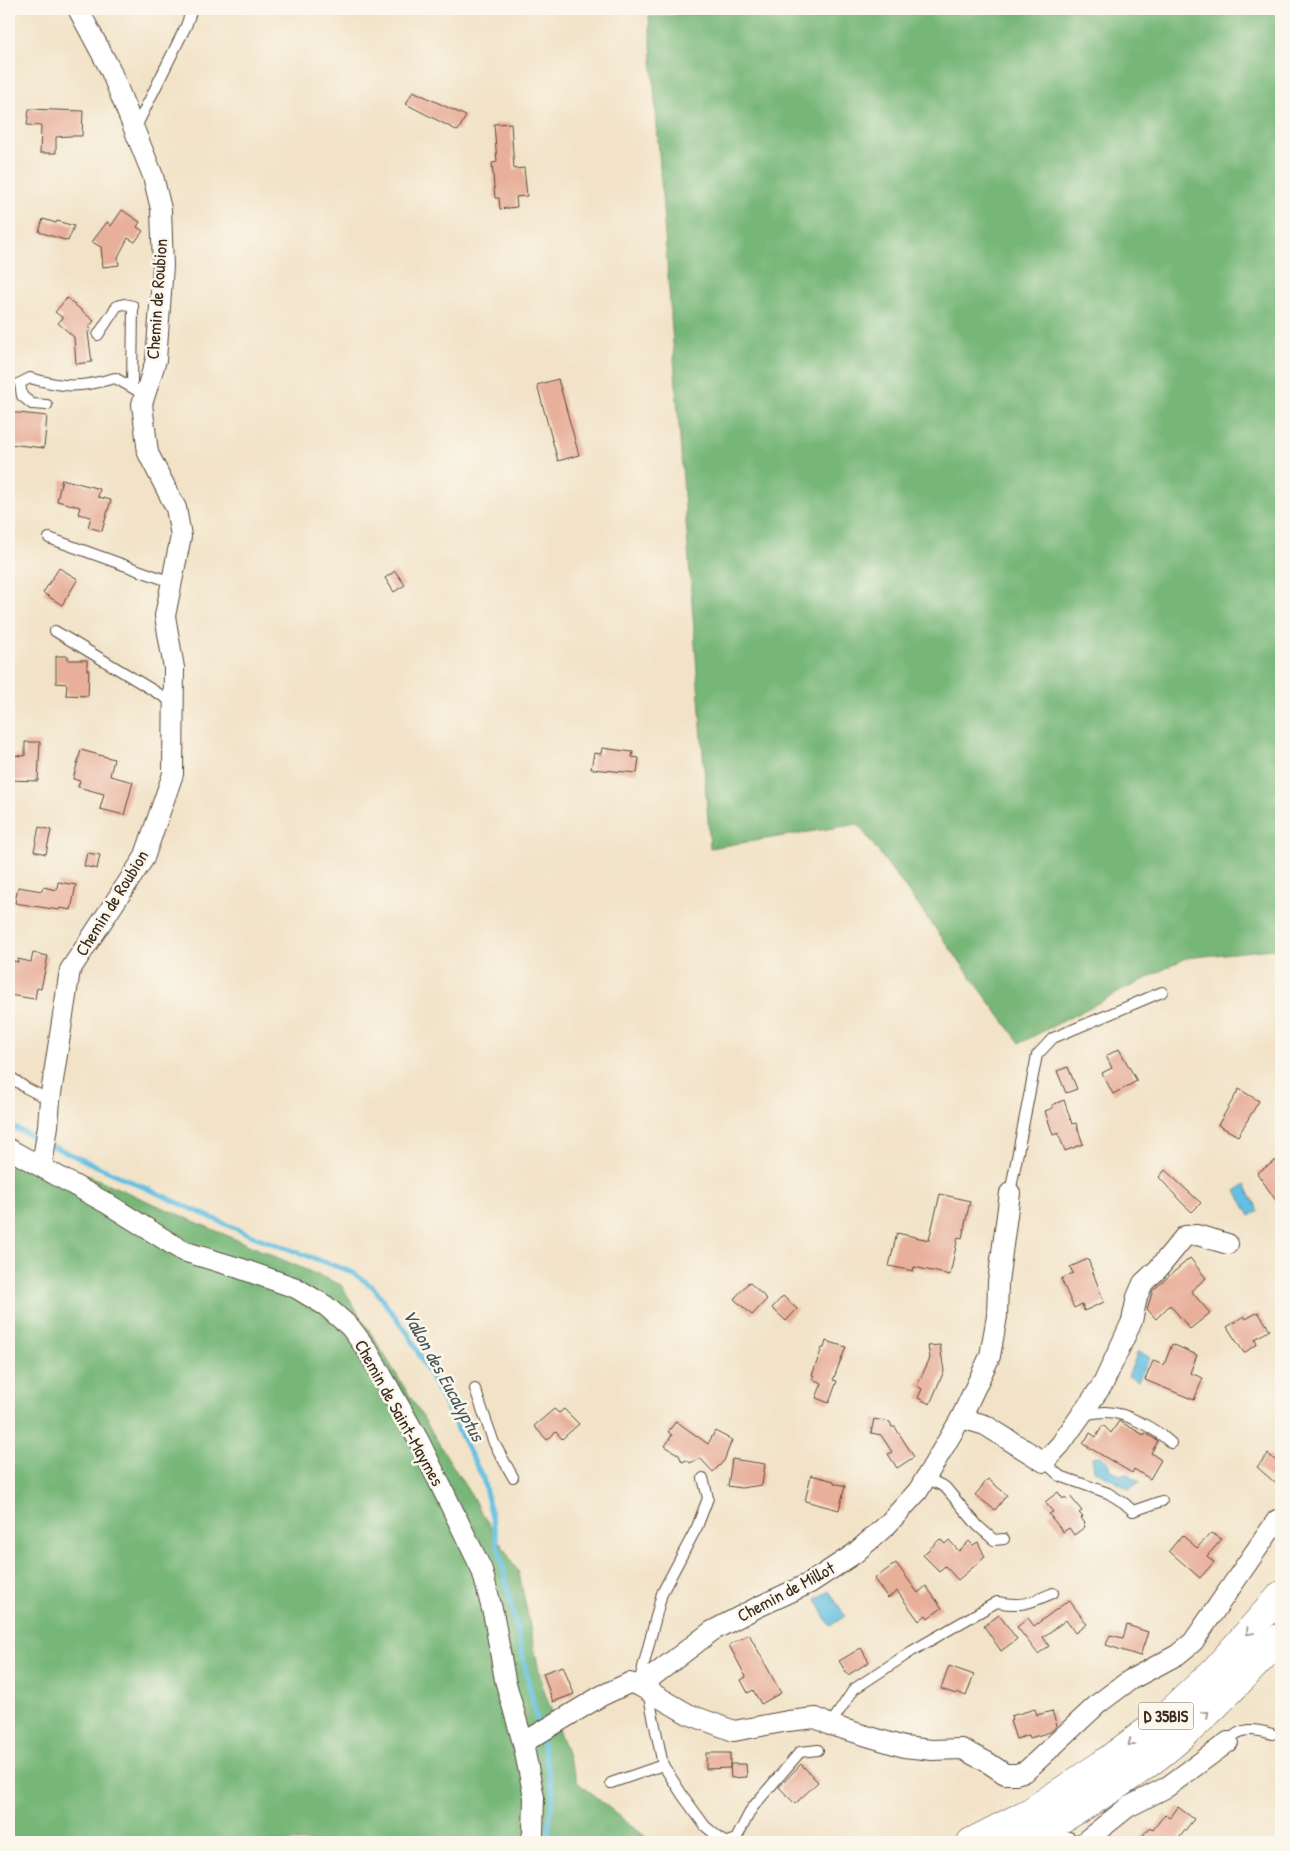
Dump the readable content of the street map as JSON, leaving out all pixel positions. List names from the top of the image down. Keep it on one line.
{"streets":{"main road":["D 35BIS"],"street":["Chemin de Roubion","Chemin de Saint-Maymes","Chemin de Millot"]},"crossings":[["Chemin de Roubion","Chemin de Saint-Maymes"],["Chemin de Saint-Maymes","Chemin de Millot"]],"water":["Vallon des Eucalyptus"]}
